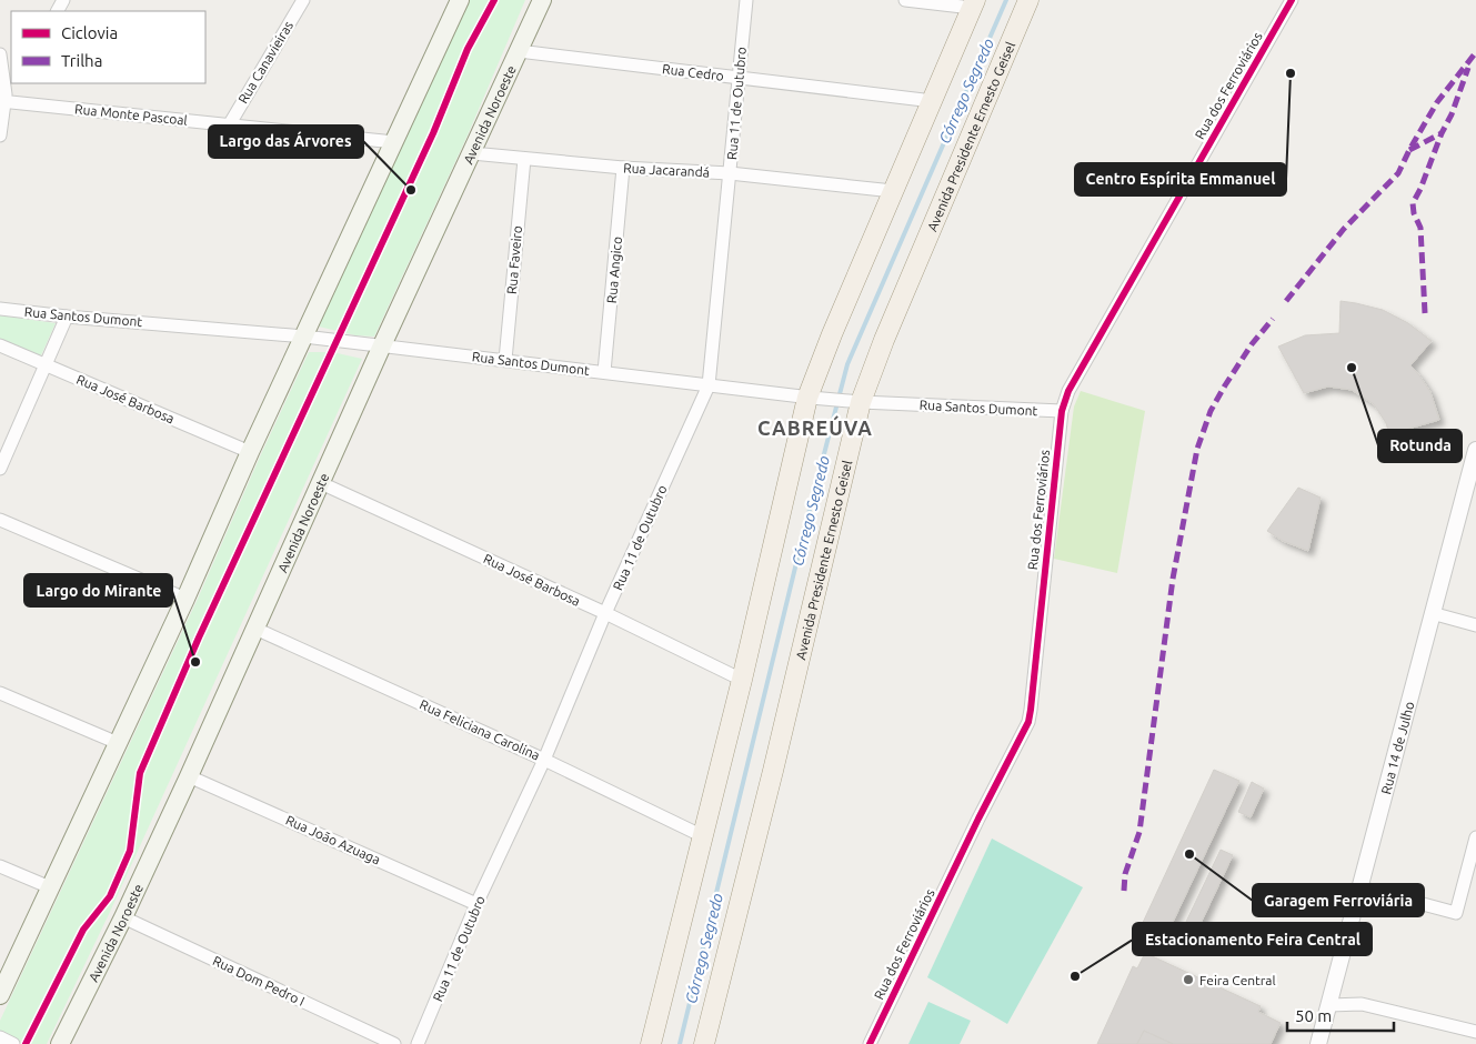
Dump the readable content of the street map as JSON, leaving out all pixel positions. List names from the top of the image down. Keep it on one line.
{"streets":{"main road":["Avenida Noroeste","Avenida Presidente Ernesto Geisel"],"street":["Rua Canavieiras","Rua Cedro","Rua dos Ferroviários","Rua 11 de Outubro","Rua Monte Pascoal","Rua Jacarandá","Rua Faveiro","Rua Angico","Rua Santos Dumont","Rua José Barbosa","Rua Feliciana Carolina","Rua 14 de Julho","Rua João Azuaga","Rua Dom Pedro I"]},"crossings":[["Rua Canavieiras","Rua Monte Pascoal"],["Rua Cedro","Rua 11 de Outubro"],["Rua Cedro","Avenida Noroeste"],["Rua dos Ferroviários","Rua Santos Dumont"],["Rua 11 de Outubro","Rua Jacarandá"],["Rua 11 de Outubro","Rua Santos Dumont"],["Rua 11 de Outubro","Rua José Barbosa"],["Rua 11 de Outubro","Rua Feliciana Carolina"],["Rua 11 de Outubro","Rua João Azuaga"],["Avenida Noroeste","Rua Jacarandá"],["Avenida Noroeste","Rua Santos Dumont"],["Avenida Noroeste","Rua José Barbosa"],["Avenida Noroeste","Rua Feliciana Carolina"],["Avenida Noroeste","Rua João Azuaga"],["Avenida Noroeste","Rua Dom Pedro I"],["Avenida Presidente Ernesto Geisel","Rua Santos Dumont"],["Rua Jacarandá","Rua Faveiro"],["Rua Jacarandá","Rua Angico"],["Rua Faveiro","Rua Santos Dumont"],["Rua Angico","Rua Santos Dumont"]],"districts":["CABREÚVA"],"water":["Córrego Segredo"],"places":["Centro Espírita Emmanuel","Largo das Árvores","Rotunda","Largo do Mirante","Garagem Ferroviária","Estacionamento Feira Central","Feira Central"],"legend":["Ciclovia","Trilha"],"scale_bar":"50 m"}
